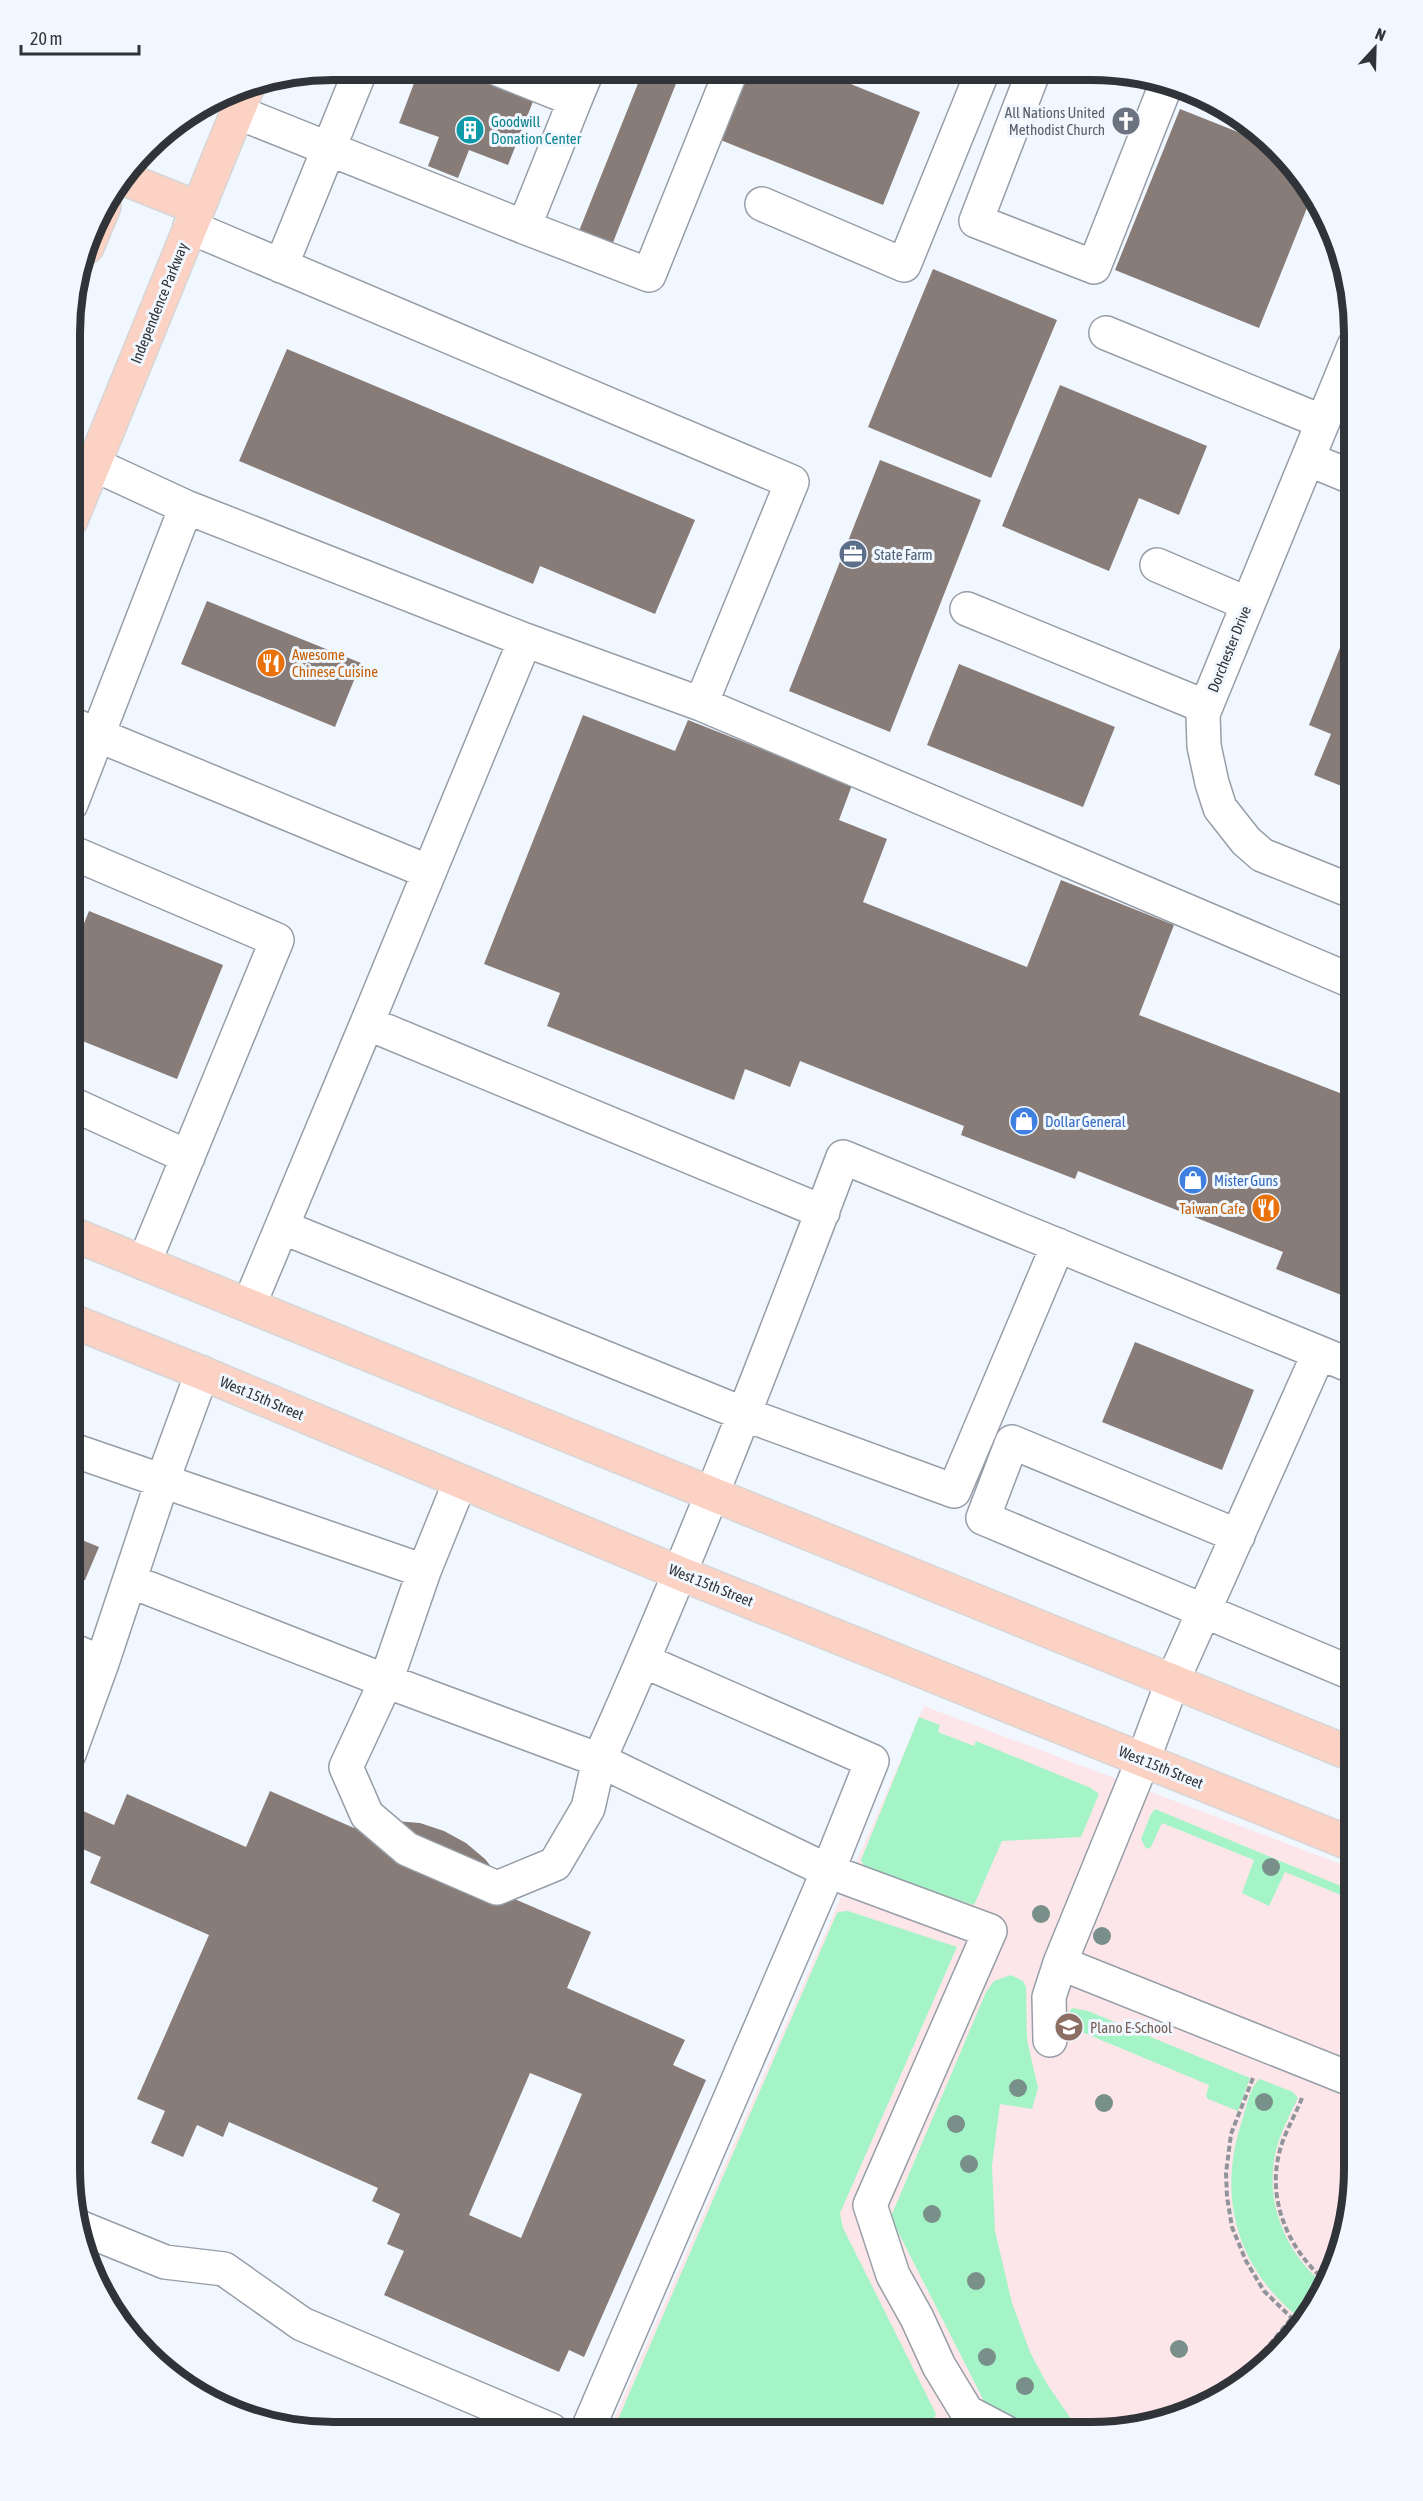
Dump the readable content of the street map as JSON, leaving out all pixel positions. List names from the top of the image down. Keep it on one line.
{"streets":{"main road":["Independence Parkway","West 15th Street"],"street":["Dorchester Drive"]},"places":{"church":["All Nations United Methodist Church"],"building":["Goodwill Donation Center"],"office":["State Farm"],"restaurant":["Awesome Chinese Cuisine","Taiwan Cafe"],"shop":["Dollar General","Mister Guns"],"school or university":["Plano E-School"]},"scale_bar":"20 m","north":"top"}
